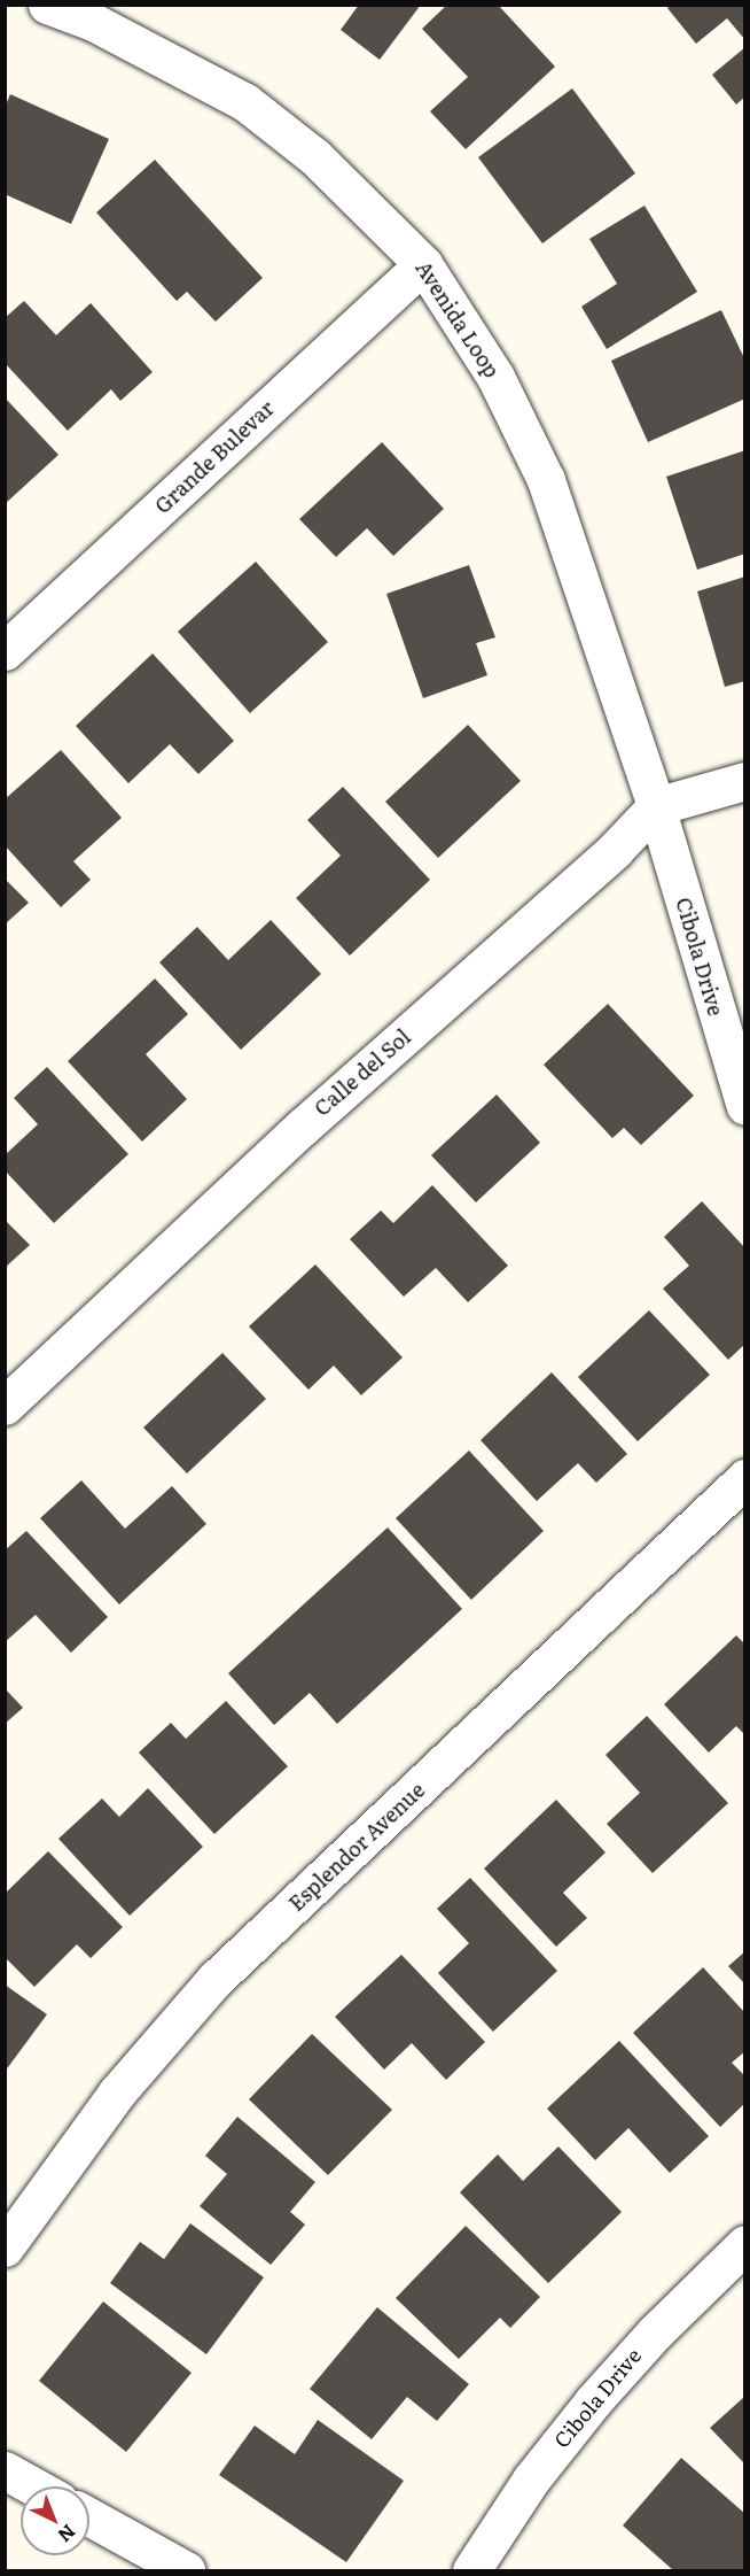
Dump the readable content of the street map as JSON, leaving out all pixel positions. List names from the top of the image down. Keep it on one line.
{"streets":{"street":["Avenida Loop","Grande Bulevar","Cibola Drive","Calle del Sol","Esplendor Avenue"]},"crossings":[["Avenida Loop","Grande Bulevar"],["Avenida Loop","Cibola Drive"],["Avenida Loop","Calle del Sol"],["Cibola Drive","Calle del Sol"]],"north":"bottom right"}
